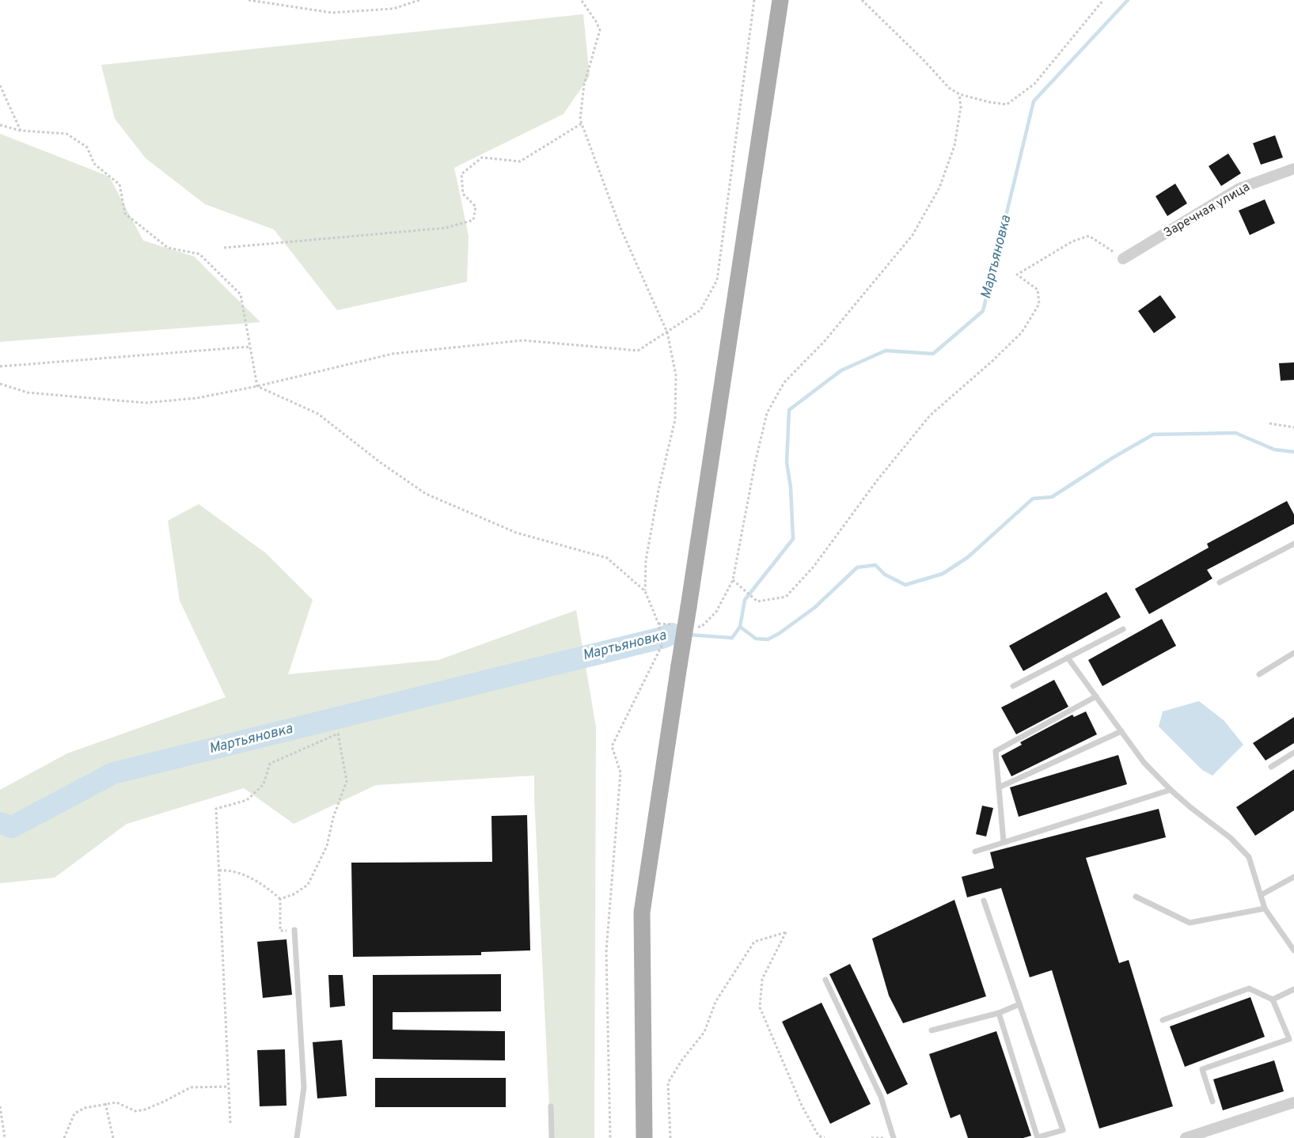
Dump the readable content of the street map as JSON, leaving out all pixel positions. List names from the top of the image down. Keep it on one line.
{"streets":{"street":["Заречная улица"]},"water":["Мартьяновка"]}
